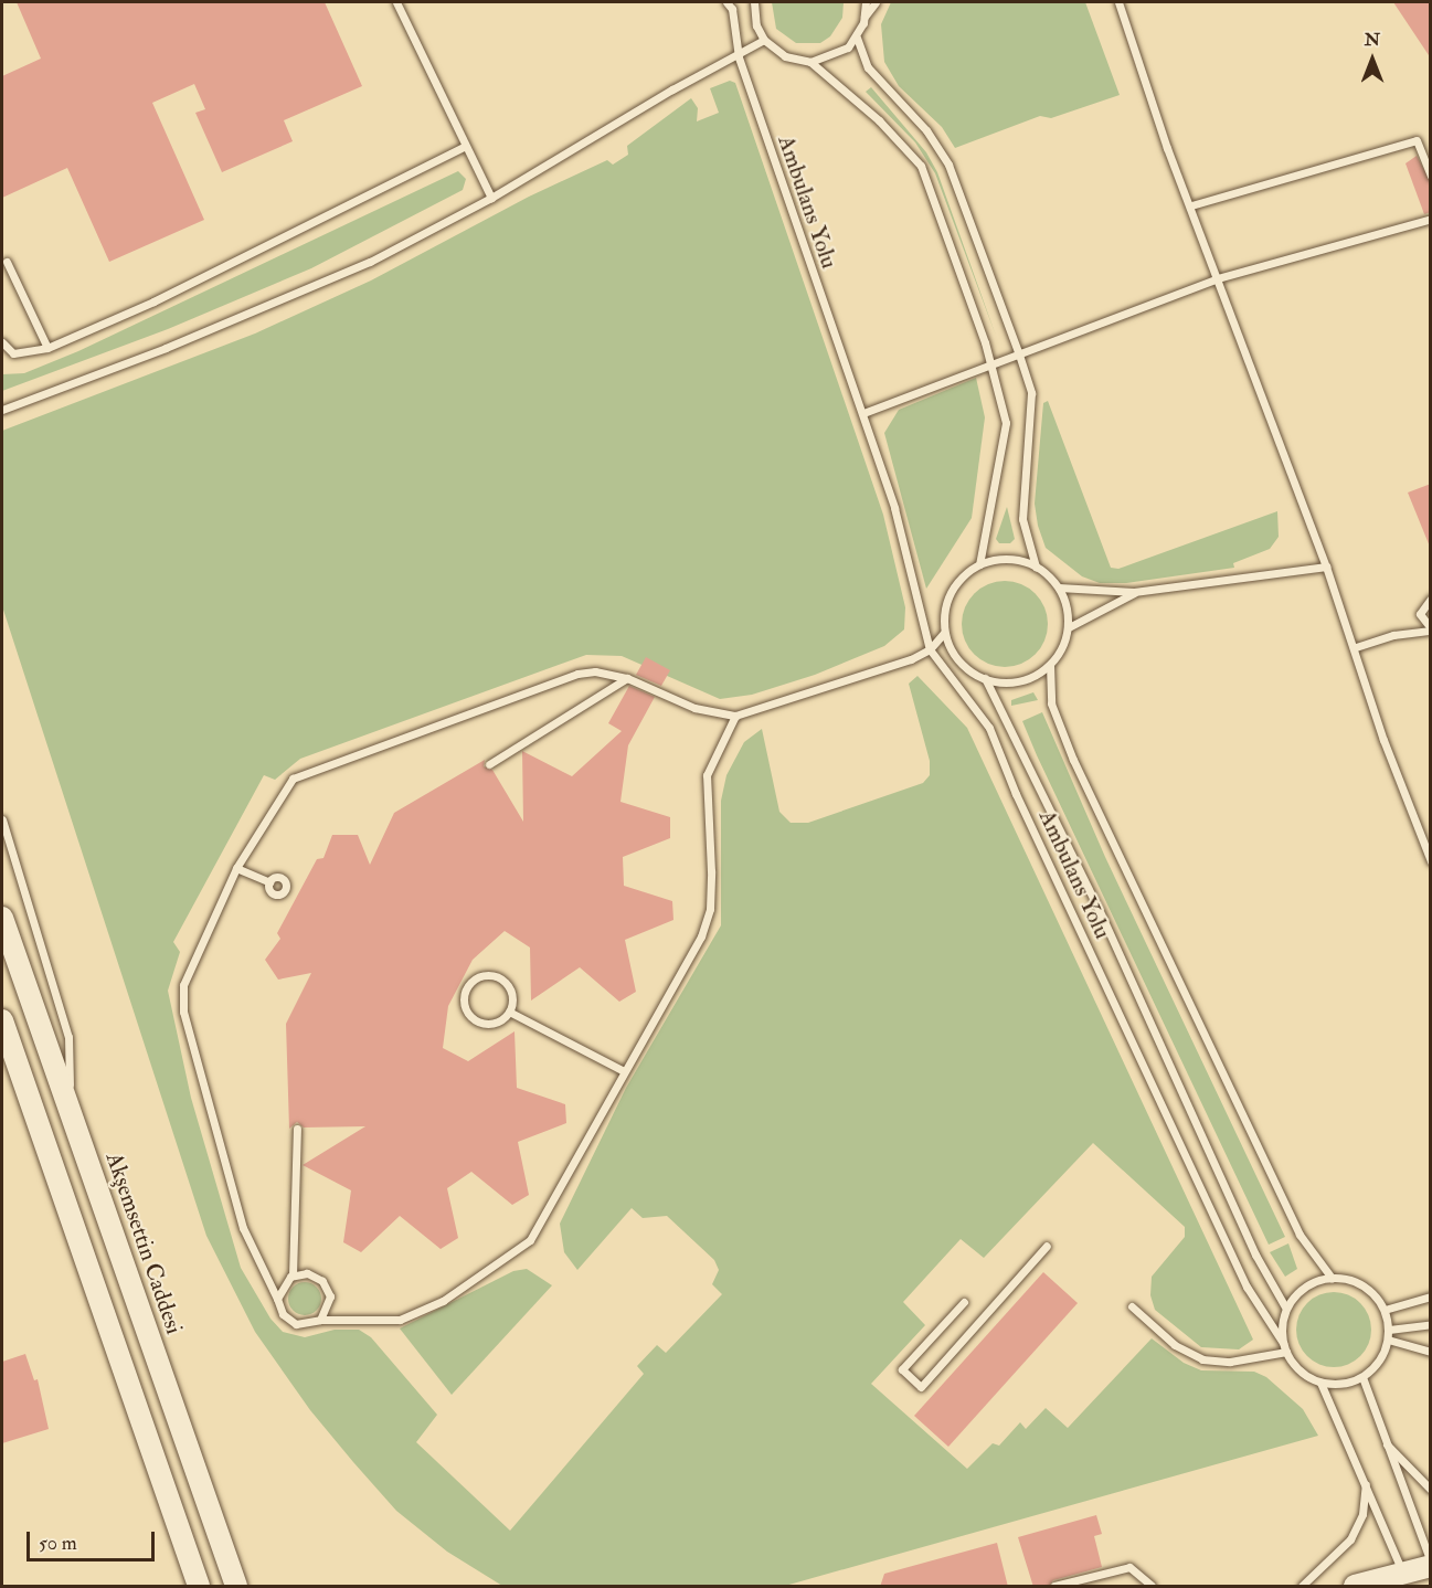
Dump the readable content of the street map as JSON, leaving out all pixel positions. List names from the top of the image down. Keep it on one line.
{"streets":{"main road":["Akşemsettin Caddesi"],"lane":["Ambulans Yolu"]},"scale_bar":"50 m","north":"top"}
